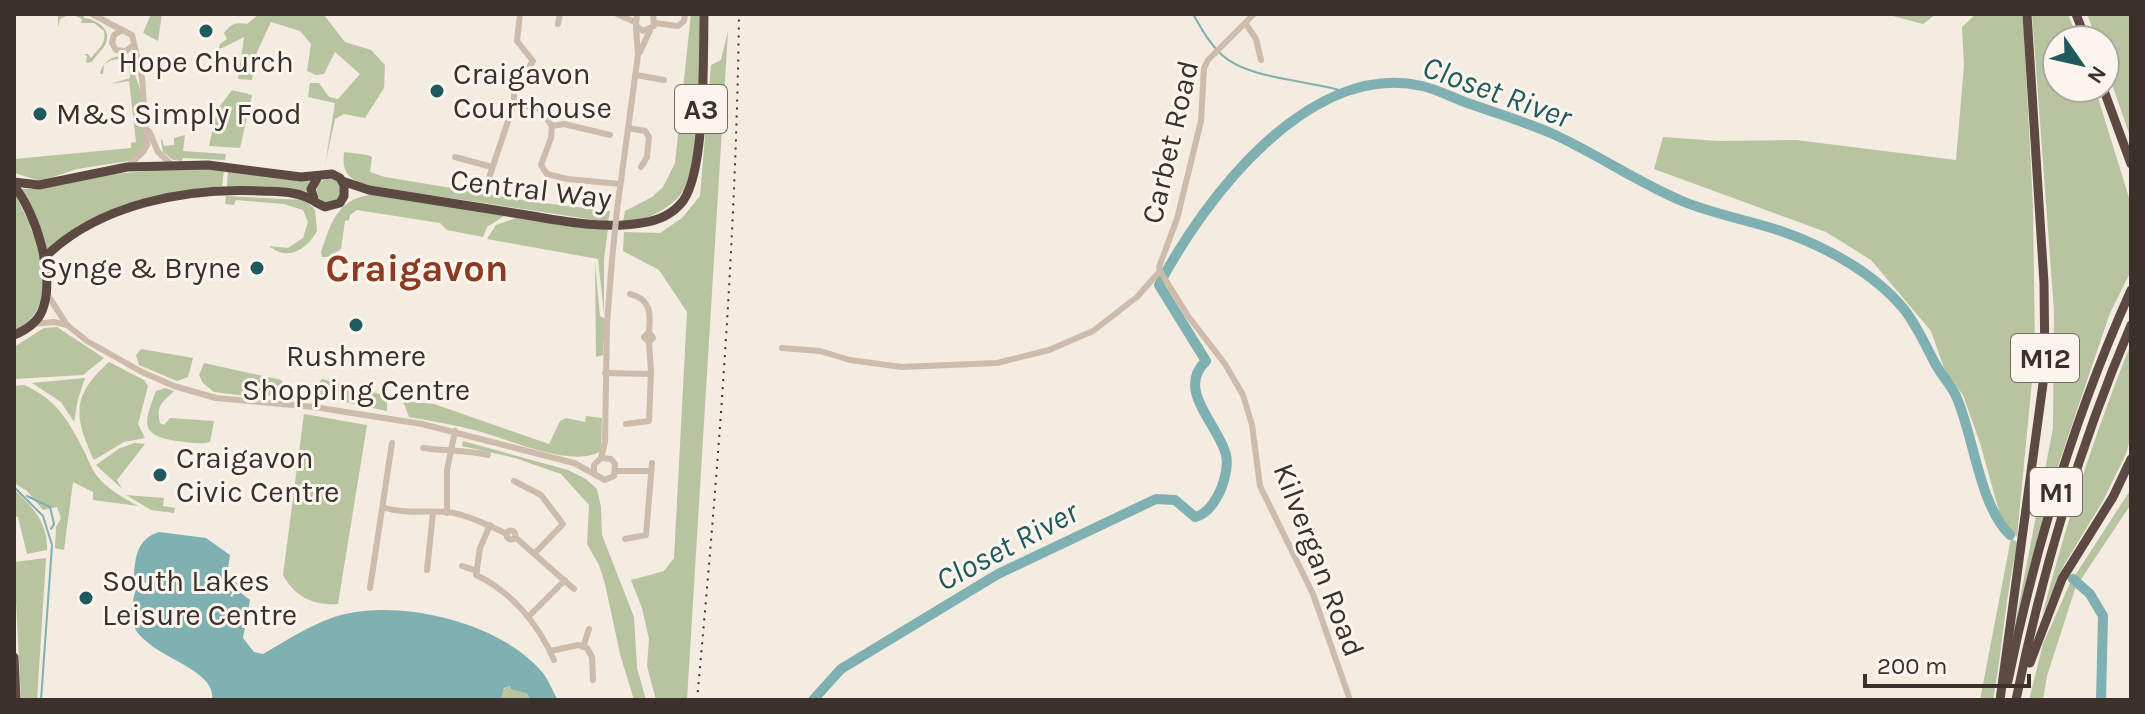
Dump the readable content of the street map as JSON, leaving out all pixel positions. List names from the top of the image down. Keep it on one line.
{"streets":{"highway":["A3","Central Way","M12","M1"],"street":["Carbet Road","Kilvergan Road"]},"crossings":[["A3","Central Way"],["Carbet Road","Kilvergan Road"],["M12","M1"]],"districts":["Craigavon"],"water":["Closet River"],"places":["Hope Church","Craigavon Courthouse","M&S Simply Food","Synge & Bryne","Rushmere Shopping Centre","Craigavon Civic Centre","South Lakes Leisure Centre"],"scale_bar":"200 m","north":"bottom right"}
